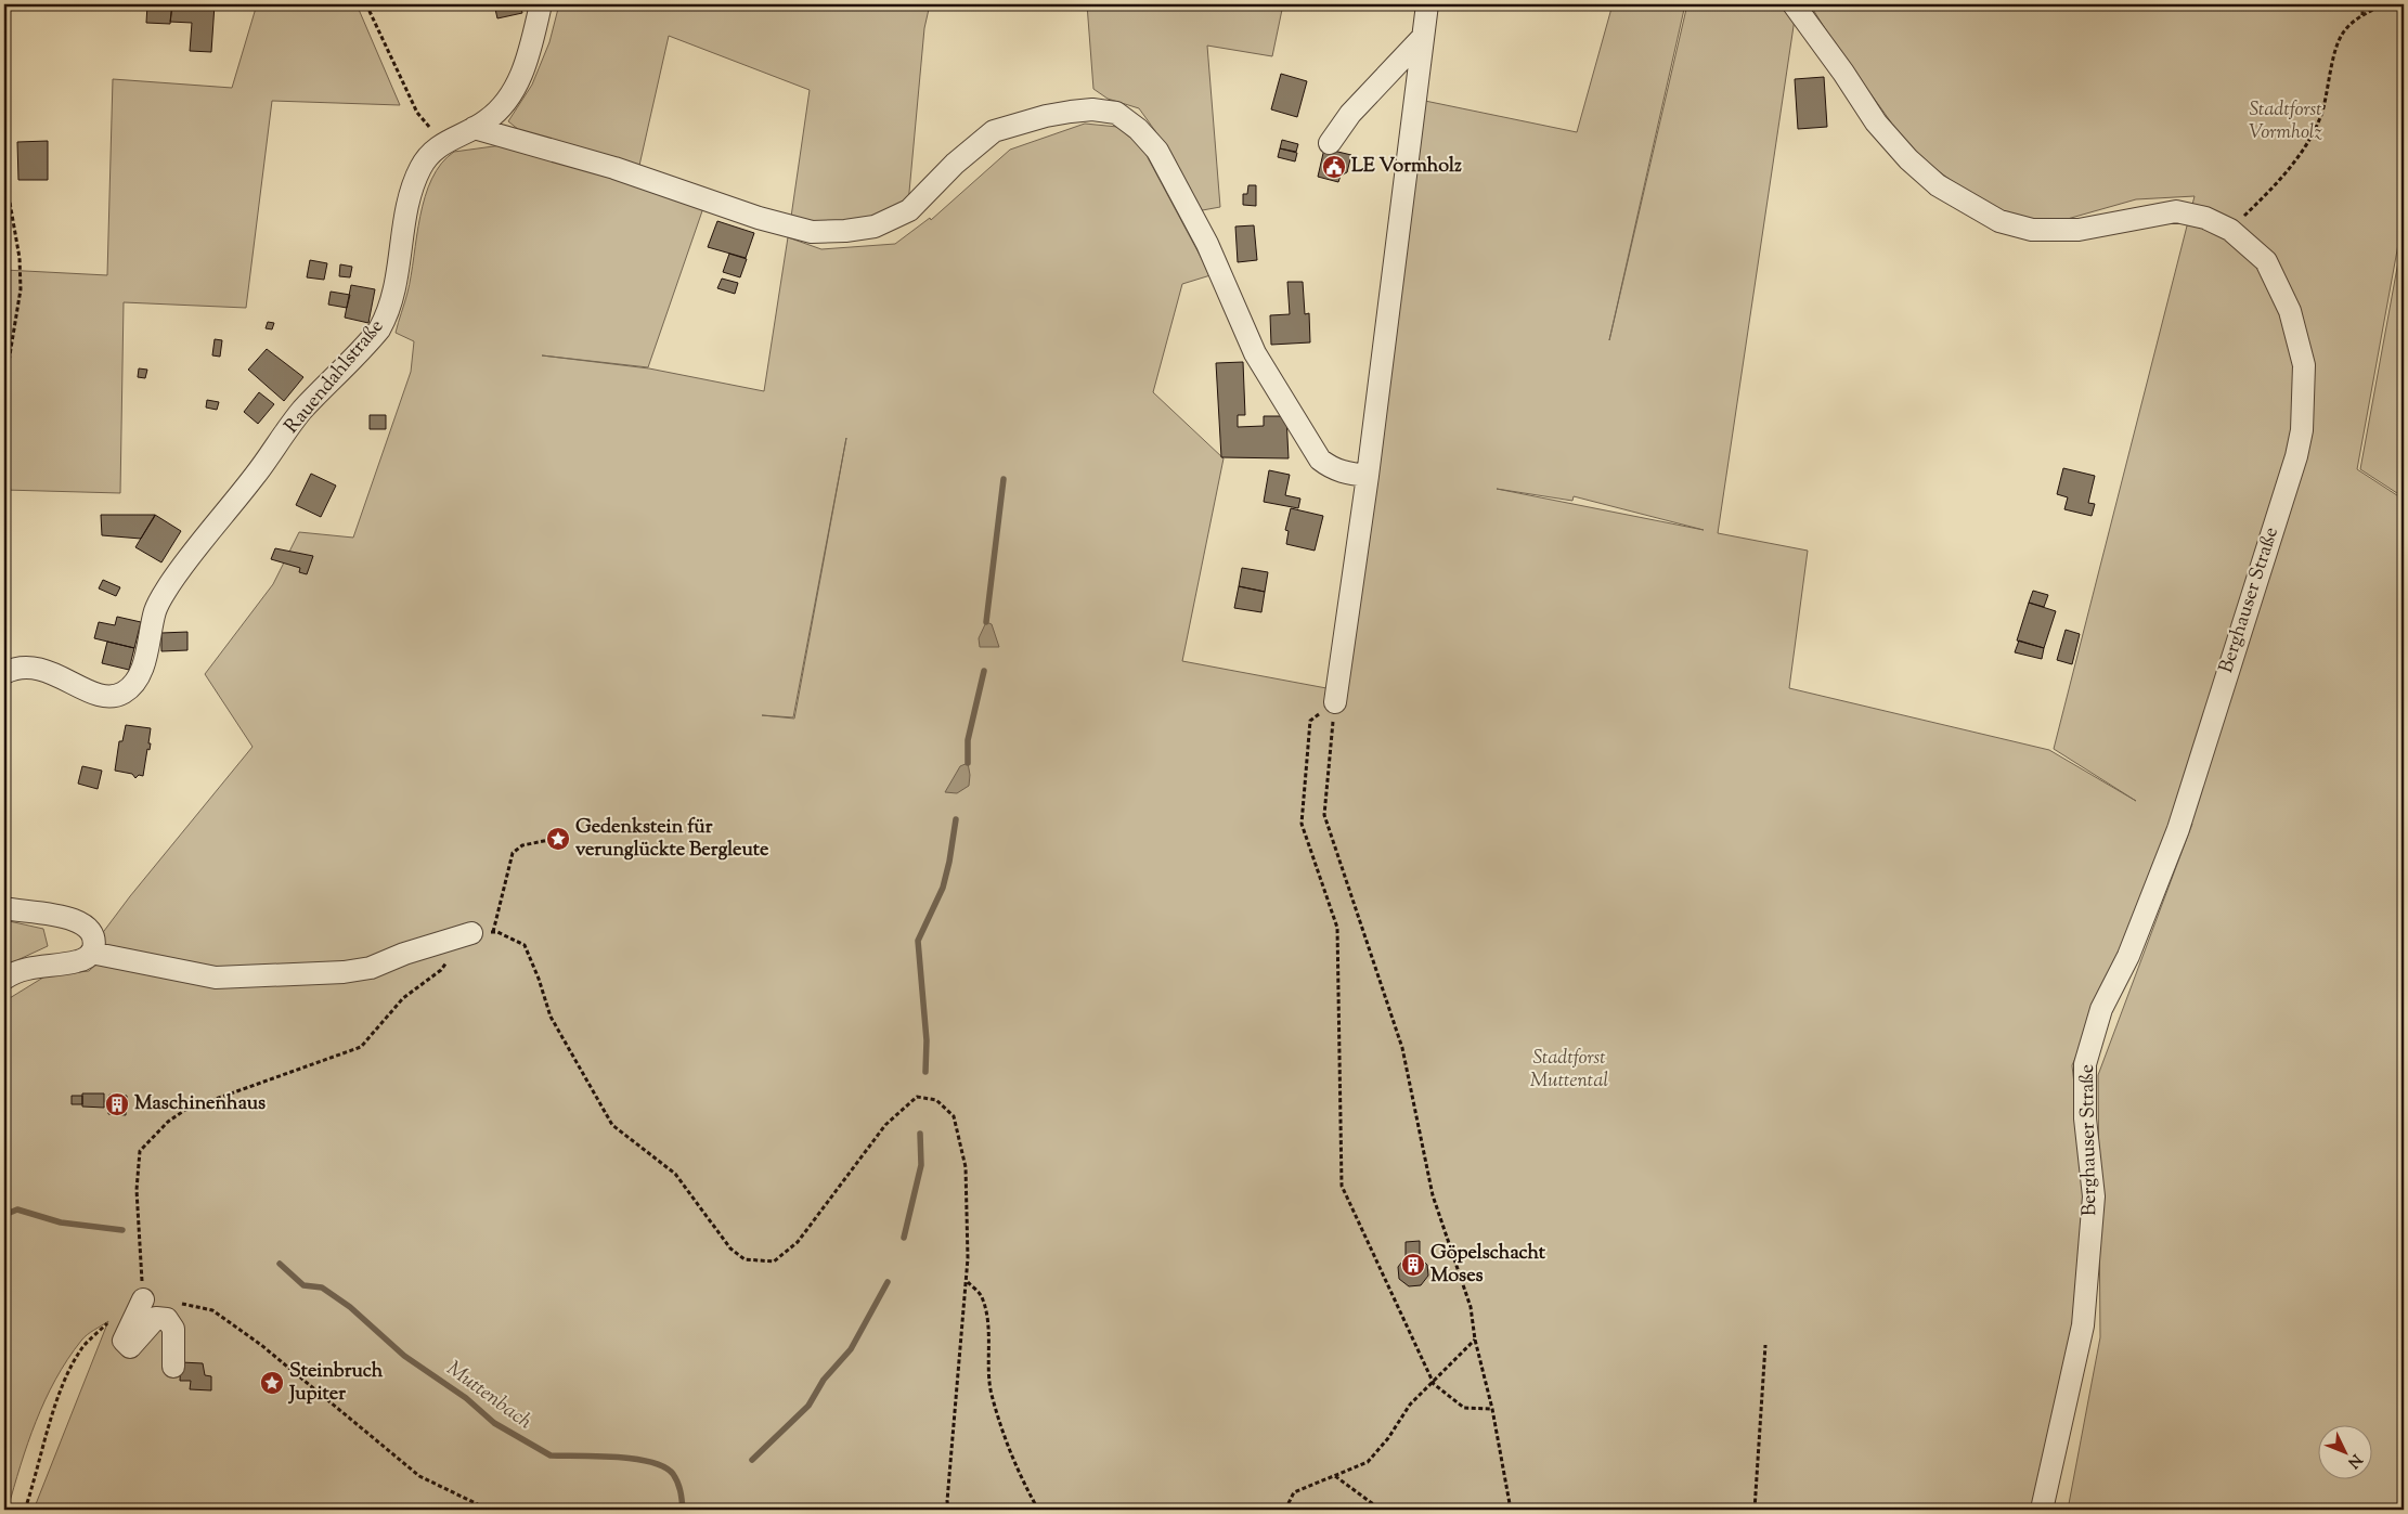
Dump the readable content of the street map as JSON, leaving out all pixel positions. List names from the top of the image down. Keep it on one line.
{"streets":{"street":["Rauendahlstraße","Berghauser Straße"]},"water":["Muttenbach"],"parks":["Stadtforst Vormholz","Stadtforst Muttental"],"places":{"public building":["LE Vormholz"],"place":["Gedenkstein für verunglückte Bergleute","Steinbruch Jupiter"],"building":["Maschinenhaus","Göpelschacht Moses"]},"north":"bottom right"}
